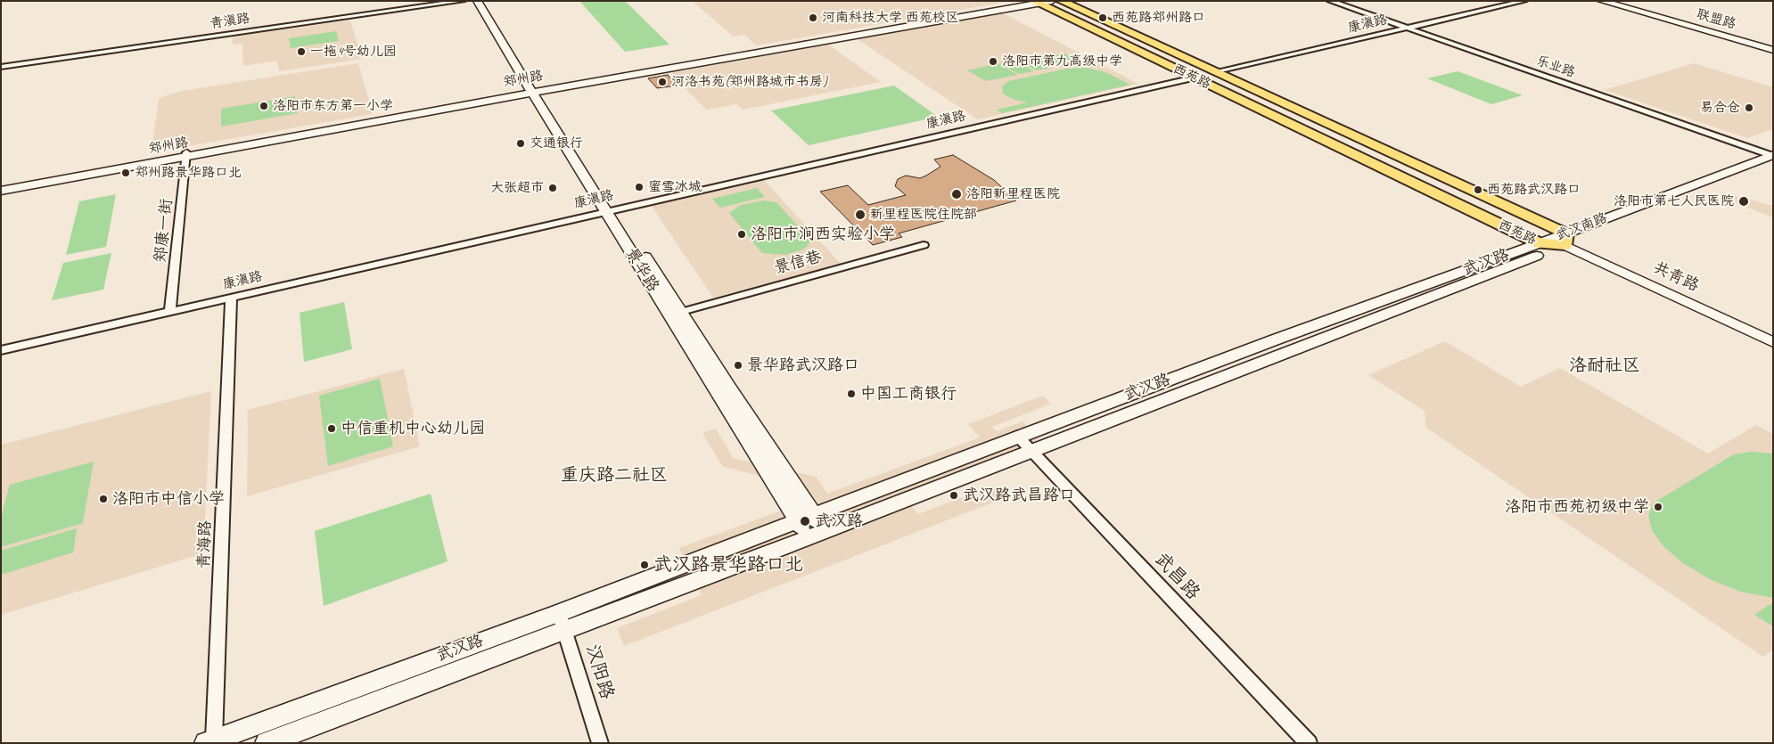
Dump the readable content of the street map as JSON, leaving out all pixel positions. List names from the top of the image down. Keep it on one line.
{"streets":{"main road":["联盟路","西苑路","郑州路","武汉南路","武汉路","景华路","共青路"],"street":["青滇路","康滇路","乐业路","郑康一街","景信巷","青海路","武昌路","汉阳路"]},"crossings":[["康滇路","乐业路"],["康滇路","西苑路"],["康滇路","郑康一街"],["康滇路","景华路"],["康滇路","青海路"],["乐业路","武汉南路"],["西苑路","郑州路"],["西苑路","武汉南路"],["西苑路","武汉路"],["西苑路","共青路"],["郑州路","郑康一街"],["郑州路","景华路"],["武汉南路","武汉路"],["武汉南路","共青路"],["景信巷","景华路"],["武汉路","景华路"],["武汉路","共青路"],["武汉路","青海路"],["武汉路","武昌路"],["武汉路","汉阳路"]],"districts":["洛耐社区","重庆路二社区"],"places":["河南科技大学 西苑校区","西苑路郑州路口","一拖4号幼儿园","洛阳市第九高级中学","河洛书苑(郑州路城市书房)","洛阳市东方第一小学","易合仓","交通银行","郑州路景华路口北","蜜雪冰城","大张超市","西苑路武汉路口","洛阳新里程医院","洛阳市第七人民医院","新里程医院住院部","洛阳市涧西实验小学","景华路武汉路口","中国工商银行","中信重机中心幼儿园","武汉路武昌路口","洛阳市中信小学","洛阳市西苑初级中学","武汉路","武汉路景华路口北"]}
